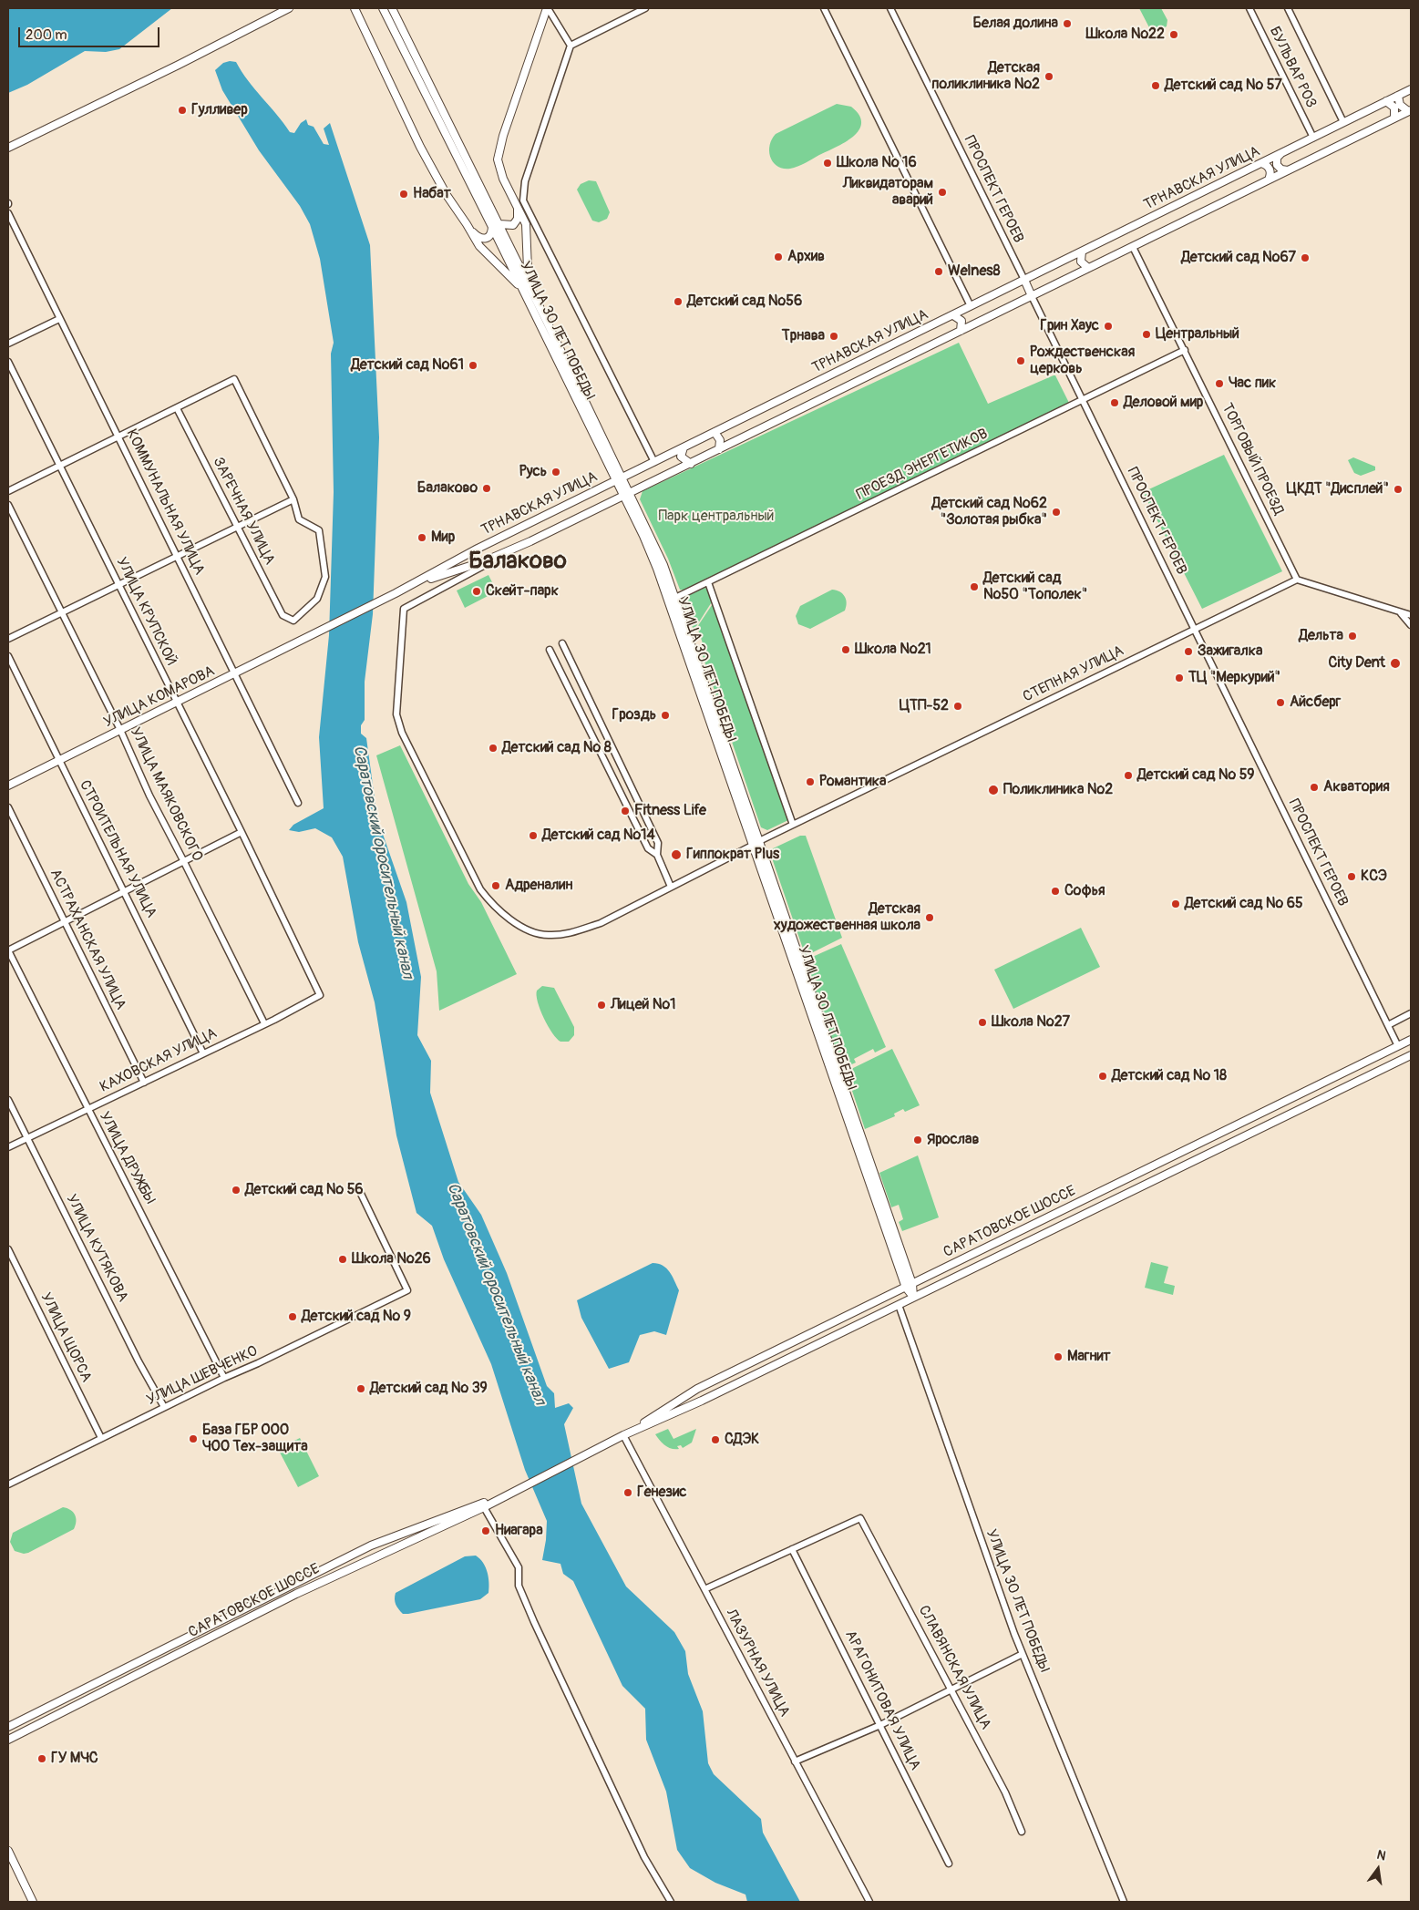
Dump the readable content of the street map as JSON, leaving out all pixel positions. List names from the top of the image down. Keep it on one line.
{"streets":{"main road":["ТРНАВСКАЯ УЛИЦА","ПРОСПЕКТ ГЕРОЕВ","УЛИЦА 30 ЛЕТ ПОБЕДЫ","УЛИЦА КОМАРОВА","САРАТОВСКОЕ ШОССЕ"],"street":["БУЛЬВАР РОЗ","ТОРГОВЫЙ ПРОЕЗД","ПРОЕЗД ЭНЕРГЕТИКОВ","КОММУНАЛЬНАЯ УЛИЦА","ЗАРЕЧНАЯ УЛИЦА","УЛИЦА КРУПСКОЙ","СТЕПНАЯ УЛИЦА","УЛИЦА МАЯКОВСКОГО","СТРОИТЕЛЬНАЯ УЛИЦА","АСТРАХАНСКАЯ УЛИЦА","КАХОВСКАЯ УЛИЦА","УЛИЦА ДРУЖБЫ","УЛИЦА КУТЯКОВА","УЛИЦА ЩОРСА","УЛИЦА ШЕВЧЕНКО","ЛАЗУРНАЯ УЛИЦА","СЛАВЯНСКАЯ УЛИЦА","АРАГОНИТОВАЯ УЛИЦА"]},"crossings":[["БУЛЬВАР РОЗ","ТРНАВСКАЯ УЛИЦА"],["ТРНАВСКАЯ УЛИЦА","ПРОСПЕКТ ГЕРОЕВ"],["ТРНАВСКАЯ УЛИЦА","УЛИЦА 30 ЛЕТ ПОБЕДЫ"],["ТРНАВСКАЯ УЛИЦА","ТОРГОВЫЙ ПРОЕЗД"],["ТРНАВСКАЯ УЛИЦА","УЛИЦА КОМАРОВА"],["ПРОСПЕКТ ГЕРОЕВ","ПРОЕЗД ЭНЕРГЕТИКОВ"],["ПРОСПЕКТ ГЕРОЕВ","СТЕПНАЯ УЛИЦА"],["ПРОСПЕКТ ГЕРОЕВ","САРАТОВСКОЕ ШОССЕ"],["УЛИЦА 30 ЛЕТ ПОБЕДЫ","ПРОЕЗД ЭНЕРГЕТИКОВ"],["УЛИЦА 30 ЛЕТ ПОБЕДЫ","СТЕПНАЯ УЛИЦА"],["УЛИЦА 30 ЛЕТ ПОБЕДЫ","САРАТОВСКОЕ ШОССЕ"],["ТОРГОВЫЙ ПРОЕЗД","ПРОЕЗД ЭНЕРГЕТИКОВ"],["ТОРГОВЫЙ ПРОЕЗД","СТЕПНАЯ УЛИЦА"],["КОММУНАЛЬНАЯ УЛИЦА","УЛИЦА КОМАРОВА"],["УЛИЦА КРУПСКОЙ","УЛИЦА КОМАРОВА"],["УЛИЦА КРУПСКОЙ","КАХОВСКАЯ УЛИЦА"],["УЛИЦА КОМАРОВА","УЛИЦА МАЯКОВСКОГО"],["УЛИЦА КОМАРОВА","СТРОИТЕЛЬНАЯ УЛИЦА"],["УЛИЦА МАЯКОВСКОГО","КАХОВСКАЯ УЛИЦА"],["СТРОИТЕЛЬНАЯ УЛИЦА","КАХОВСКАЯ УЛИЦА"],["АСТРАХАНСКАЯ УЛИЦА","КАХОВСКАЯ УЛИЦА"],["КАХОВСКАЯ УЛИЦА","УЛИЦА ДРУЖБЫ"],["КАХОВСКАЯ УЛИЦА","УЛИЦА КУТЯКОВА"],["УЛИЦА ДРУЖБЫ","УЛИЦА ШЕВЧЕНКО"],["САРАТОВСКОЕ ШОССЕ","ЛАЗУРНАЯ УЛИЦА"],["УЛИЦА КУТЯКОВА","УЛИЦА ШЕВЧЕНКО"],["УЛИЦА ЩОРСА","УЛИЦА ШЕВЧЕНКО"],["СЛАВЯНСКАЯ УЛИЦА","АРАГОНИТОВАЯ УЛИЦА"]],"districts":["Балаково"],"water":["Саратовский оросительный канал"],"parks":["Парк центральный"],"places":["Белая долина","Школа №22","Детская поликлиника №2","Детский сад № 57","Гулливер","Школа № 16","Ликвидаторам аварий","Набат","Архив","Детский сад №67","Welnes8","Детский сад №56","Грин Хаус","Центральный","Трнава","Рождественская церковь","Детский сад №61","Час пик","Деловой мир","Русь","Балаково","ЦКДТ \"Дисплей\"","Детский сад №62 \"Золотая рыбка\"","Мир","Детский сад №50 \"Тополек\"","Скейт-парк","Дельта","Школа №21","Зажигалка","City Dent","ТЦ \"Меркурий\"","Айсберг","ЦТП-52","Гроздь","Детский сад № 8","Детский сад № 59","Романтика","Акватория","Поликлиника №2","Fitness Life","Детский сад №14","Гиппократ Plus","КСЭ","Адреналин","Софья","Детский сад № 65","Детская художественная школа","Лицей №1","Школа №27","Детский сад № 18","Ярослав","Детский сад № 56","Школа №26","Детский сад № 9","Магнит","Детский сад № 39","База ГБР ООО ЧОО Тех-защита","СДЭК","Генезис","Ниагара","ГУ МЧС"],"scale_bar":"200 m","north":"top"}
